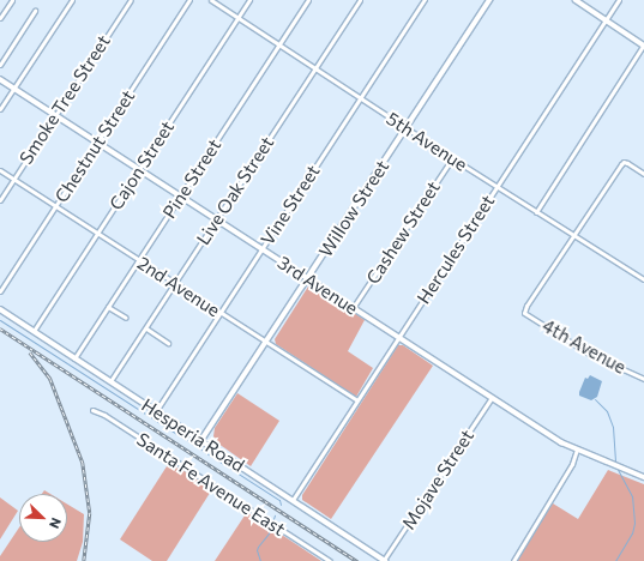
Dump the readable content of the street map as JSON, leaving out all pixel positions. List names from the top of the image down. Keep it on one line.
{"streets":{"main road":["Hesperia Road"],"street":["Smoke Tree Street","5th Avenue","Chestnut Street","Cajon Street","Pine Street","Live Oak Street","Vine Street","Willow Street","Cashew Street","Hercules Street","3rd Avenue","2nd Avenue","4th Avenue","Mojave Street","Santa Fe Avenue East"]},"crossings":[["Smoke Tree Street","3rd Avenue"],["Smoke Tree Street","2nd Avenue"],["5th Avenue","Cajon Street"],["5th Avenue","Pine Street"],["5th Avenue","Live Oak Street"],["5th Avenue","Vine Street"],["5th Avenue","Willow Street"],["5th Avenue","Cashew Street"],["5th Avenue","Hercules Street"],["5th Avenue","4th Avenue"],["Chestnut Street","3rd Avenue"],["Chestnut Street","2nd Avenue"],["Cajon Street","3rd Avenue"],["Cajon Street","2nd Avenue"],["Cajon Street","Hesperia Road"],["Pine Street","3rd Avenue"],["Pine Street","2nd Avenue"],["Pine Street","Hesperia Road"],["Live Oak Street","3rd Avenue"],["Live Oak Street","2nd Avenue"],["Live Oak Street","Hesperia Road"],["Vine Street","3rd Avenue"],["Vine Street","2nd Avenue"],["Vine Street","Hesperia Road"],["Willow Street","3rd Avenue"],["Willow Street","2nd Avenue"],["Willow Street","Hesperia Road"],["Cashew Street","3rd Avenue"],["Hercules Street","3rd Avenue"],["Hercules Street","2nd Avenue"],["Hercules Street","Hesperia Road"],["3rd Avenue","Mojave Street"],["Hesperia Road","Mojave Street"]],"north":"bottom right"}
